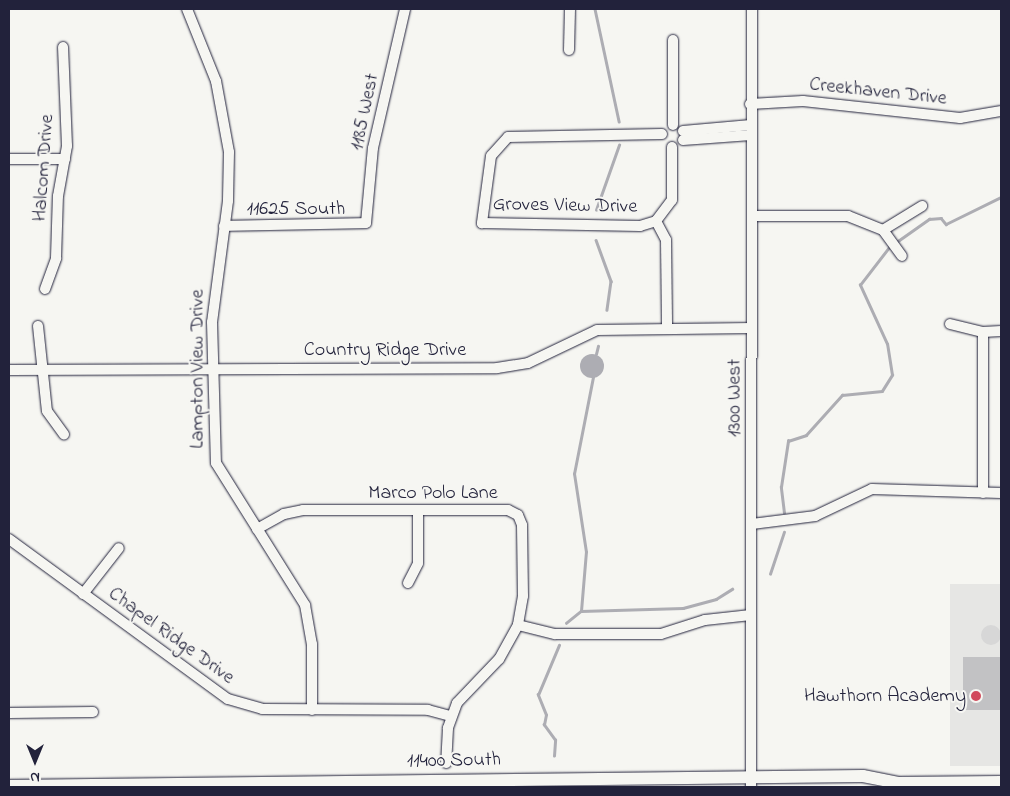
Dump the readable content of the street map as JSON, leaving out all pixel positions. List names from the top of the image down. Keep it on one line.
{"streets":{"main road":["11400 South"],"street":["Creekhaven Drive","1185 West","Halcom Drive","Groves View Drive","11625 South","Country Ridge Drive","Lampton View Drive","1300 West","Marco Polo Lane","Chapel Ridge Drive"]},"crossings":[["Creekhaven Drive","1300 West"],["1185 West","11625 South"],["11625 South","Lampton View Drive"],["Country Ridge Drive","Lampton View Drive"],["Country Ridge Drive","1300 West"],["Lampton View Drive","Marco Polo Lane"],["Lampton View Drive","Chapel Ridge Drive"],["1300 West","11400 South"],["Marco Polo Lane","Chapel Ridge Drive"]],"places":["Hawthorn Academy"],"north":"bottom"}
